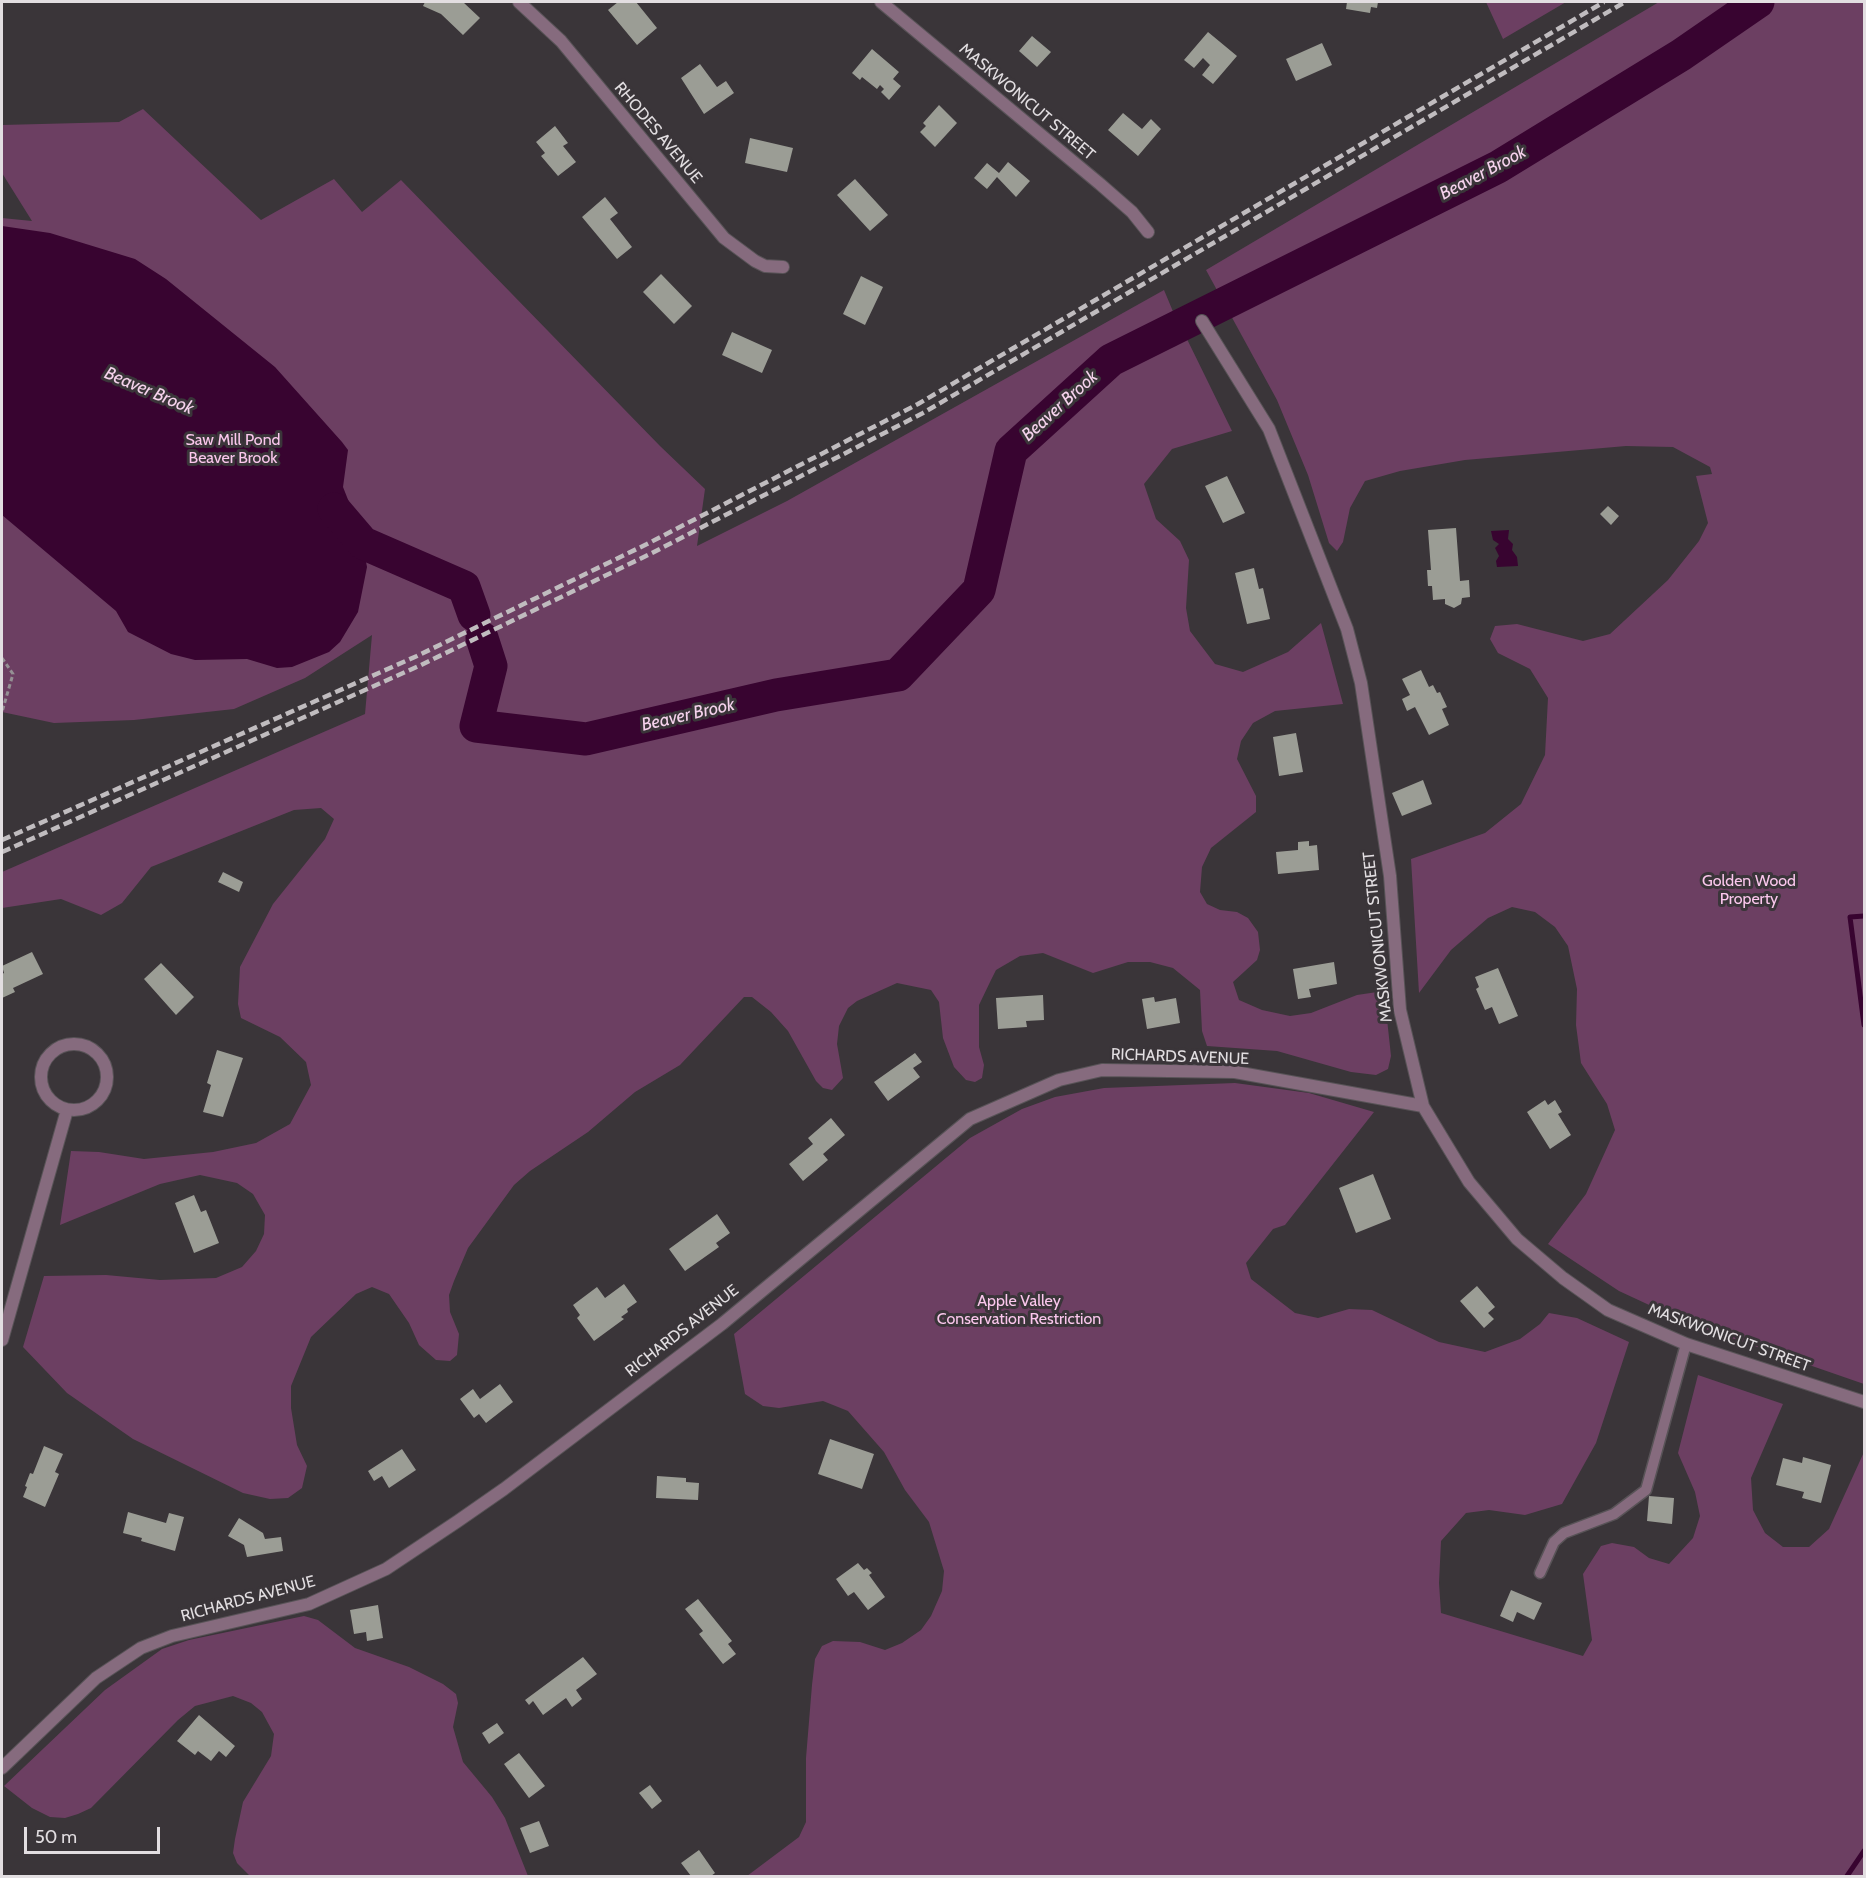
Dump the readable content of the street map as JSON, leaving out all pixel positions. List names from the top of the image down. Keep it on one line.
{"streets":{"street":["MASKWONICUT STREET","RHODES AVENUE","RICHARDS AVENUE"]},"crossings":[["MASKWONICUT STREET","RICHARDS AVENUE"]],"water":["Beaver Brook"],"parks":["Saw Mill Pond Beaver Brook","Golden Wood Property","Apple Valley Conservation Restriction"],"scale_bar":"50 m"}
